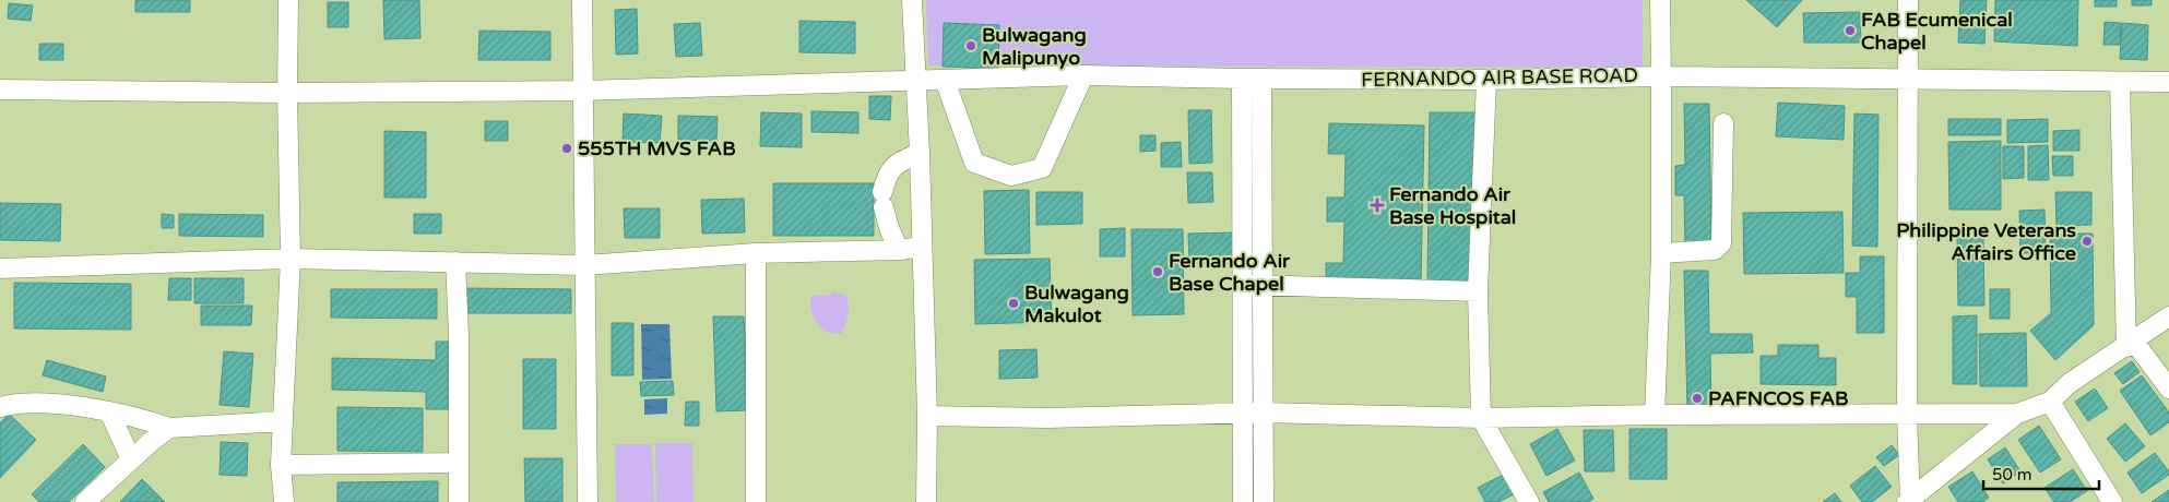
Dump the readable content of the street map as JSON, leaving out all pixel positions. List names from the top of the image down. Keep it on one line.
{"streets":{"street":["FERNANDO AIR BASE ROAD"]},"places":{"other":["FAB Ecumenical Chapel","Bulwagang Malipunyo","555TH MVS FAB","Philippine Veterans Affairs Office","Fernando Air Base Chapel","Bulwagang Makulot","PAFNCOS FAB"],"health":["Fernando Air Base Hospital"]},"scale_bar":"50 m"}
